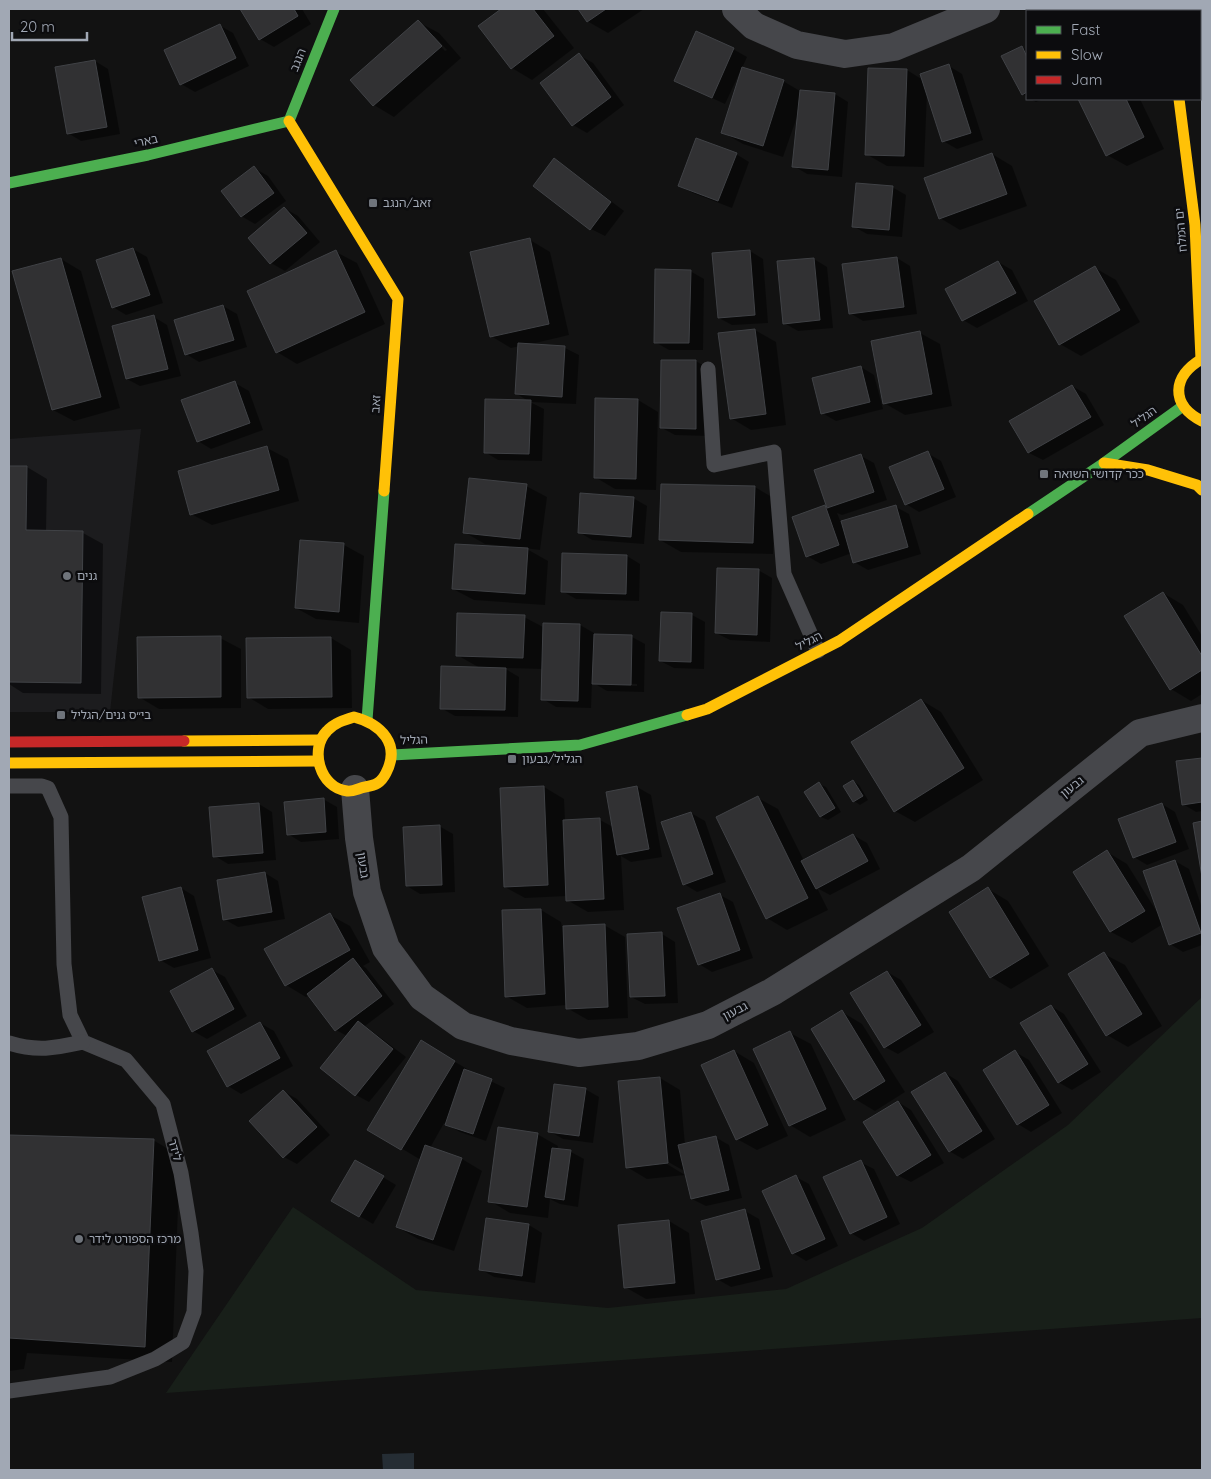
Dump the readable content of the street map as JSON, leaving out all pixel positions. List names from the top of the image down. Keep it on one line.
{"streets":{"street":["הנגב","בארי","ים המלח","זאב","הגליל","גבעון"],"lane":["לידר"]},"crossings":[["הנגב","בארי"],["הנגב","זאב"],["בארי","זאב"],["זאב","הגליל"],["זאב","גבעון"],["הגליל","גבעון"]],"places":{"transit":["זאב/הנגב","ככר קדושי השואה","בי״ס גנים/הגליל","הגליל/גבעון"],"other":["גנים","מרכז הספורט לידר"]},"legend":["Fast","Slow","Jam"],"scale_bar":"20 m"}
